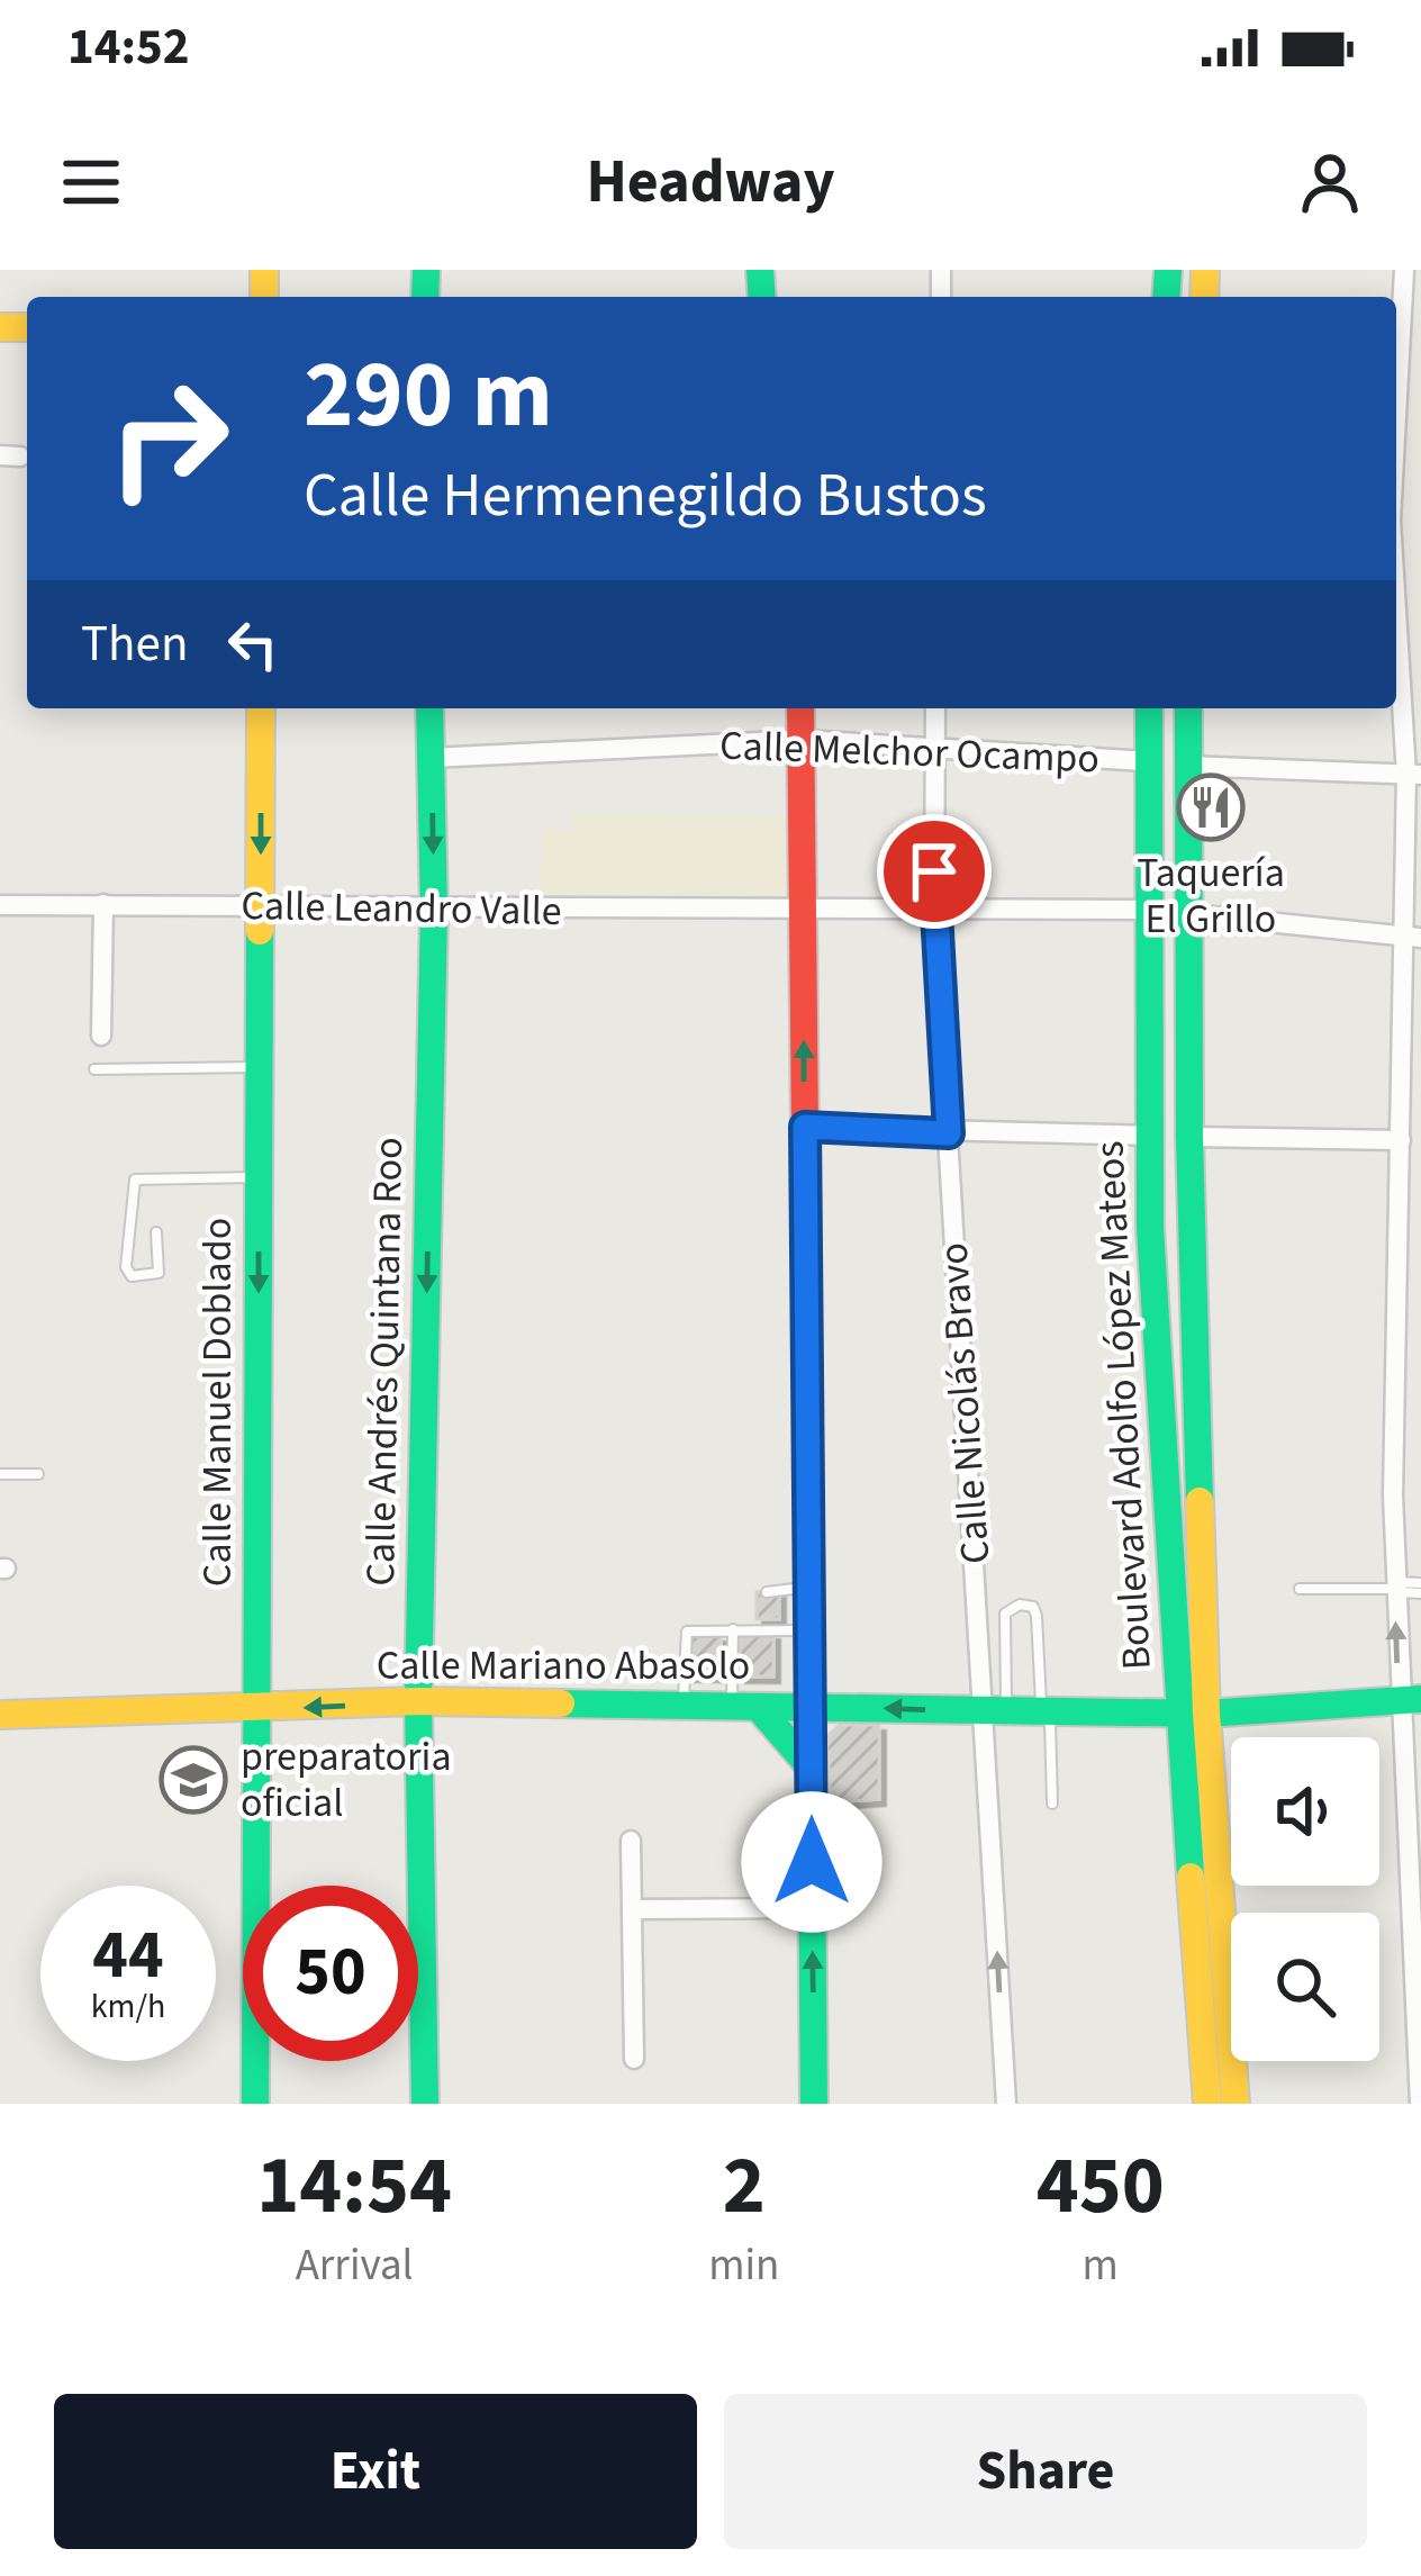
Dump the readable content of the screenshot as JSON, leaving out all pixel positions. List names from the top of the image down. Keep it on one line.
{"streets":{"main road":["Calle Andrés Quintana Roo","Calle Manuel Doblado","Boulevard Adolfo López Mateos","Calle Mariano Abasolo"],"street":["Calle Melchor Ocampo","Calle Leandro Valle","Calle Nicolás Bravo"]},"crossings":[["Calle Melchor Ocampo","Calle Andrés Quintana Roo"],["Calle Melchor Ocampo","Calle Nicolás Bravo"],["Calle Melchor Ocampo","Boulevard Adolfo López Mateos"],["Calle Leandro Valle","Calle Andrés Quintana Roo"],["Calle Leandro Valle","Calle Manuel Doblado"],["Calle Leandro Valle","Calle Nicolás Bravo"],["Calle Leandro Valle","Boulevard Adolfo López Mateos"],["Calle Andrés Quintana Roo","Calle Mariano Abasolo"],["Calle Manuel Doblado","Calle Mariano Abasolo"],["Calle Nicolás Bravo","Calle Mariano Abasolo"],["Boulevard Adolfo López Mateos","Calle Mariano Abasolo"]],"one_way":["Calle Andrés Quintana Roo","Calle Manuel Doblado"],"places":{"restaurant":["Taquería El Grillo"],"school or university":["preparatoria oficial"]},"page":{"status":"14:52","header":"Headway","turn":["290 m","Calle Hermenegildo Bustos"],"then":"Then","speed":"44 km/h","limit":"50","eta":["14:54","Arrival","2","min","450","m"],"buttons":["Exit","Share"]}}
